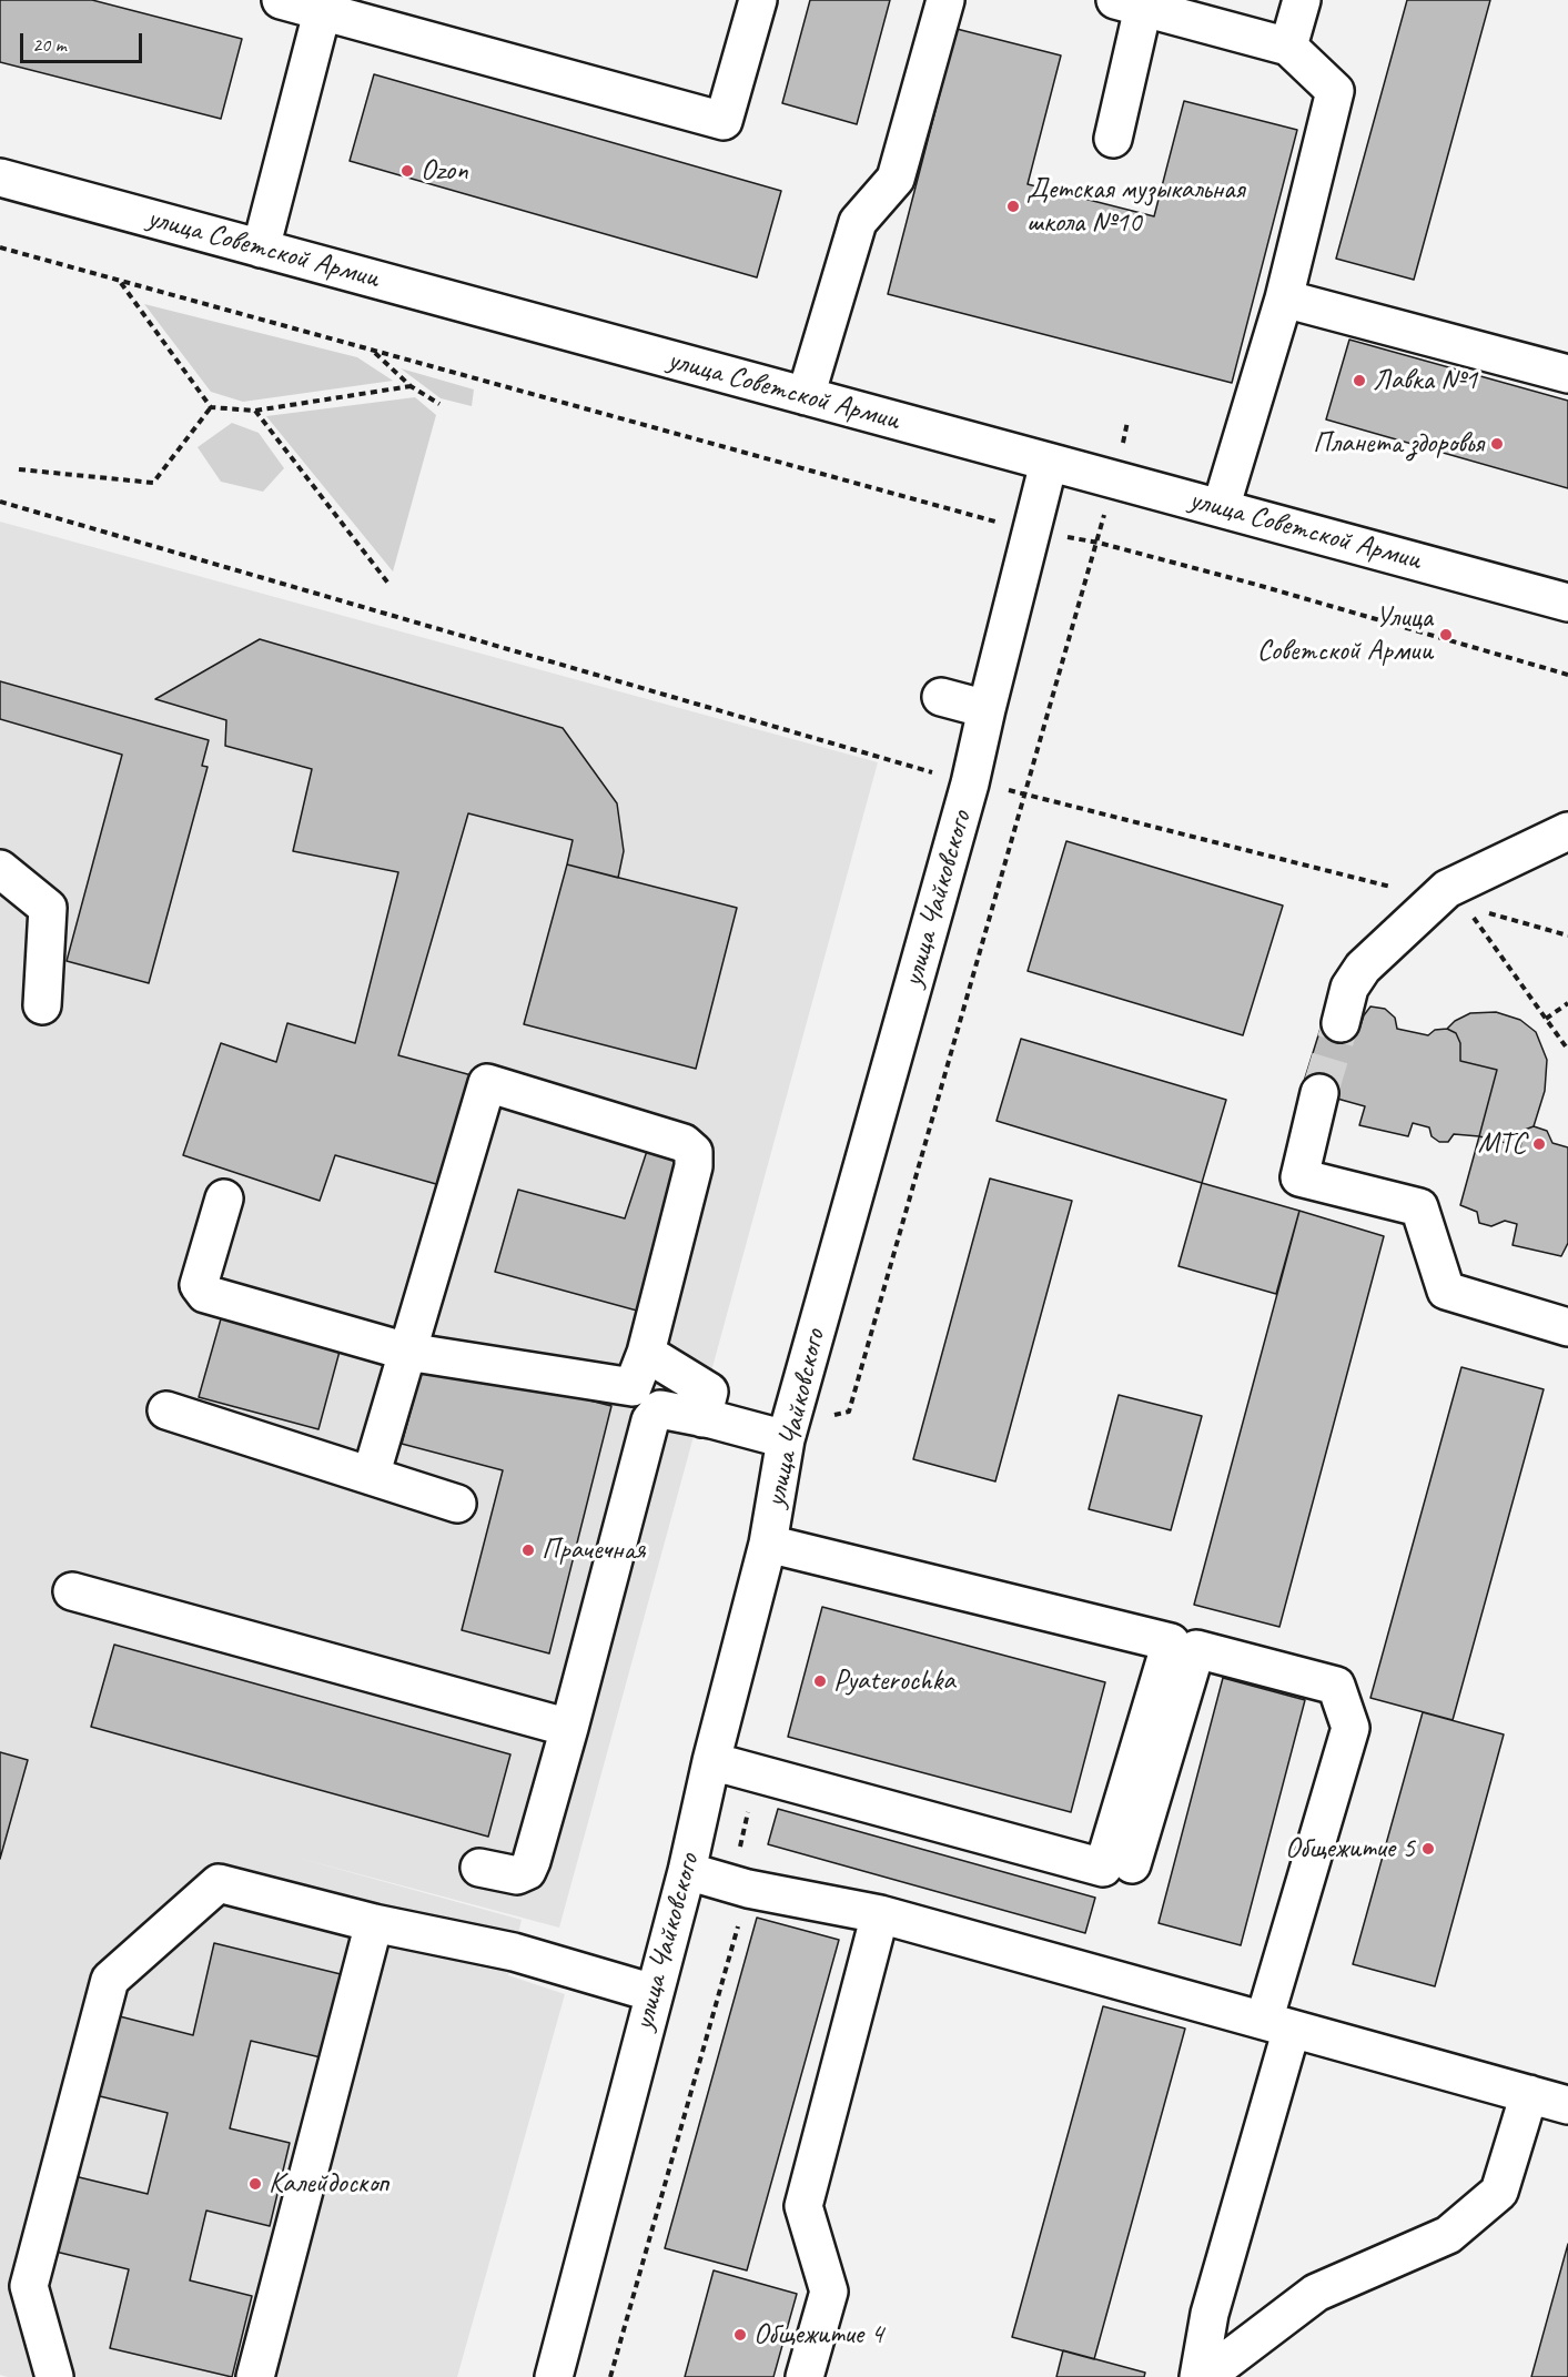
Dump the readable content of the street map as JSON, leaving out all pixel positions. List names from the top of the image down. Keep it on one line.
{"streets":{"street":["улица Советской Армии","улица Чайковского"]},"crossings":[["улица Советской Армии","улица Чайковского"]],"places":["Ozon","Детская музыкальная школа №10","Лавка №1","Планета здоровья","Улица Советской Армии","МТС","Прачечная","Pyaterochka","Общежитие 5","Калейдоскоп","Общежитие 4"],"scale_bar":"20 m"}
